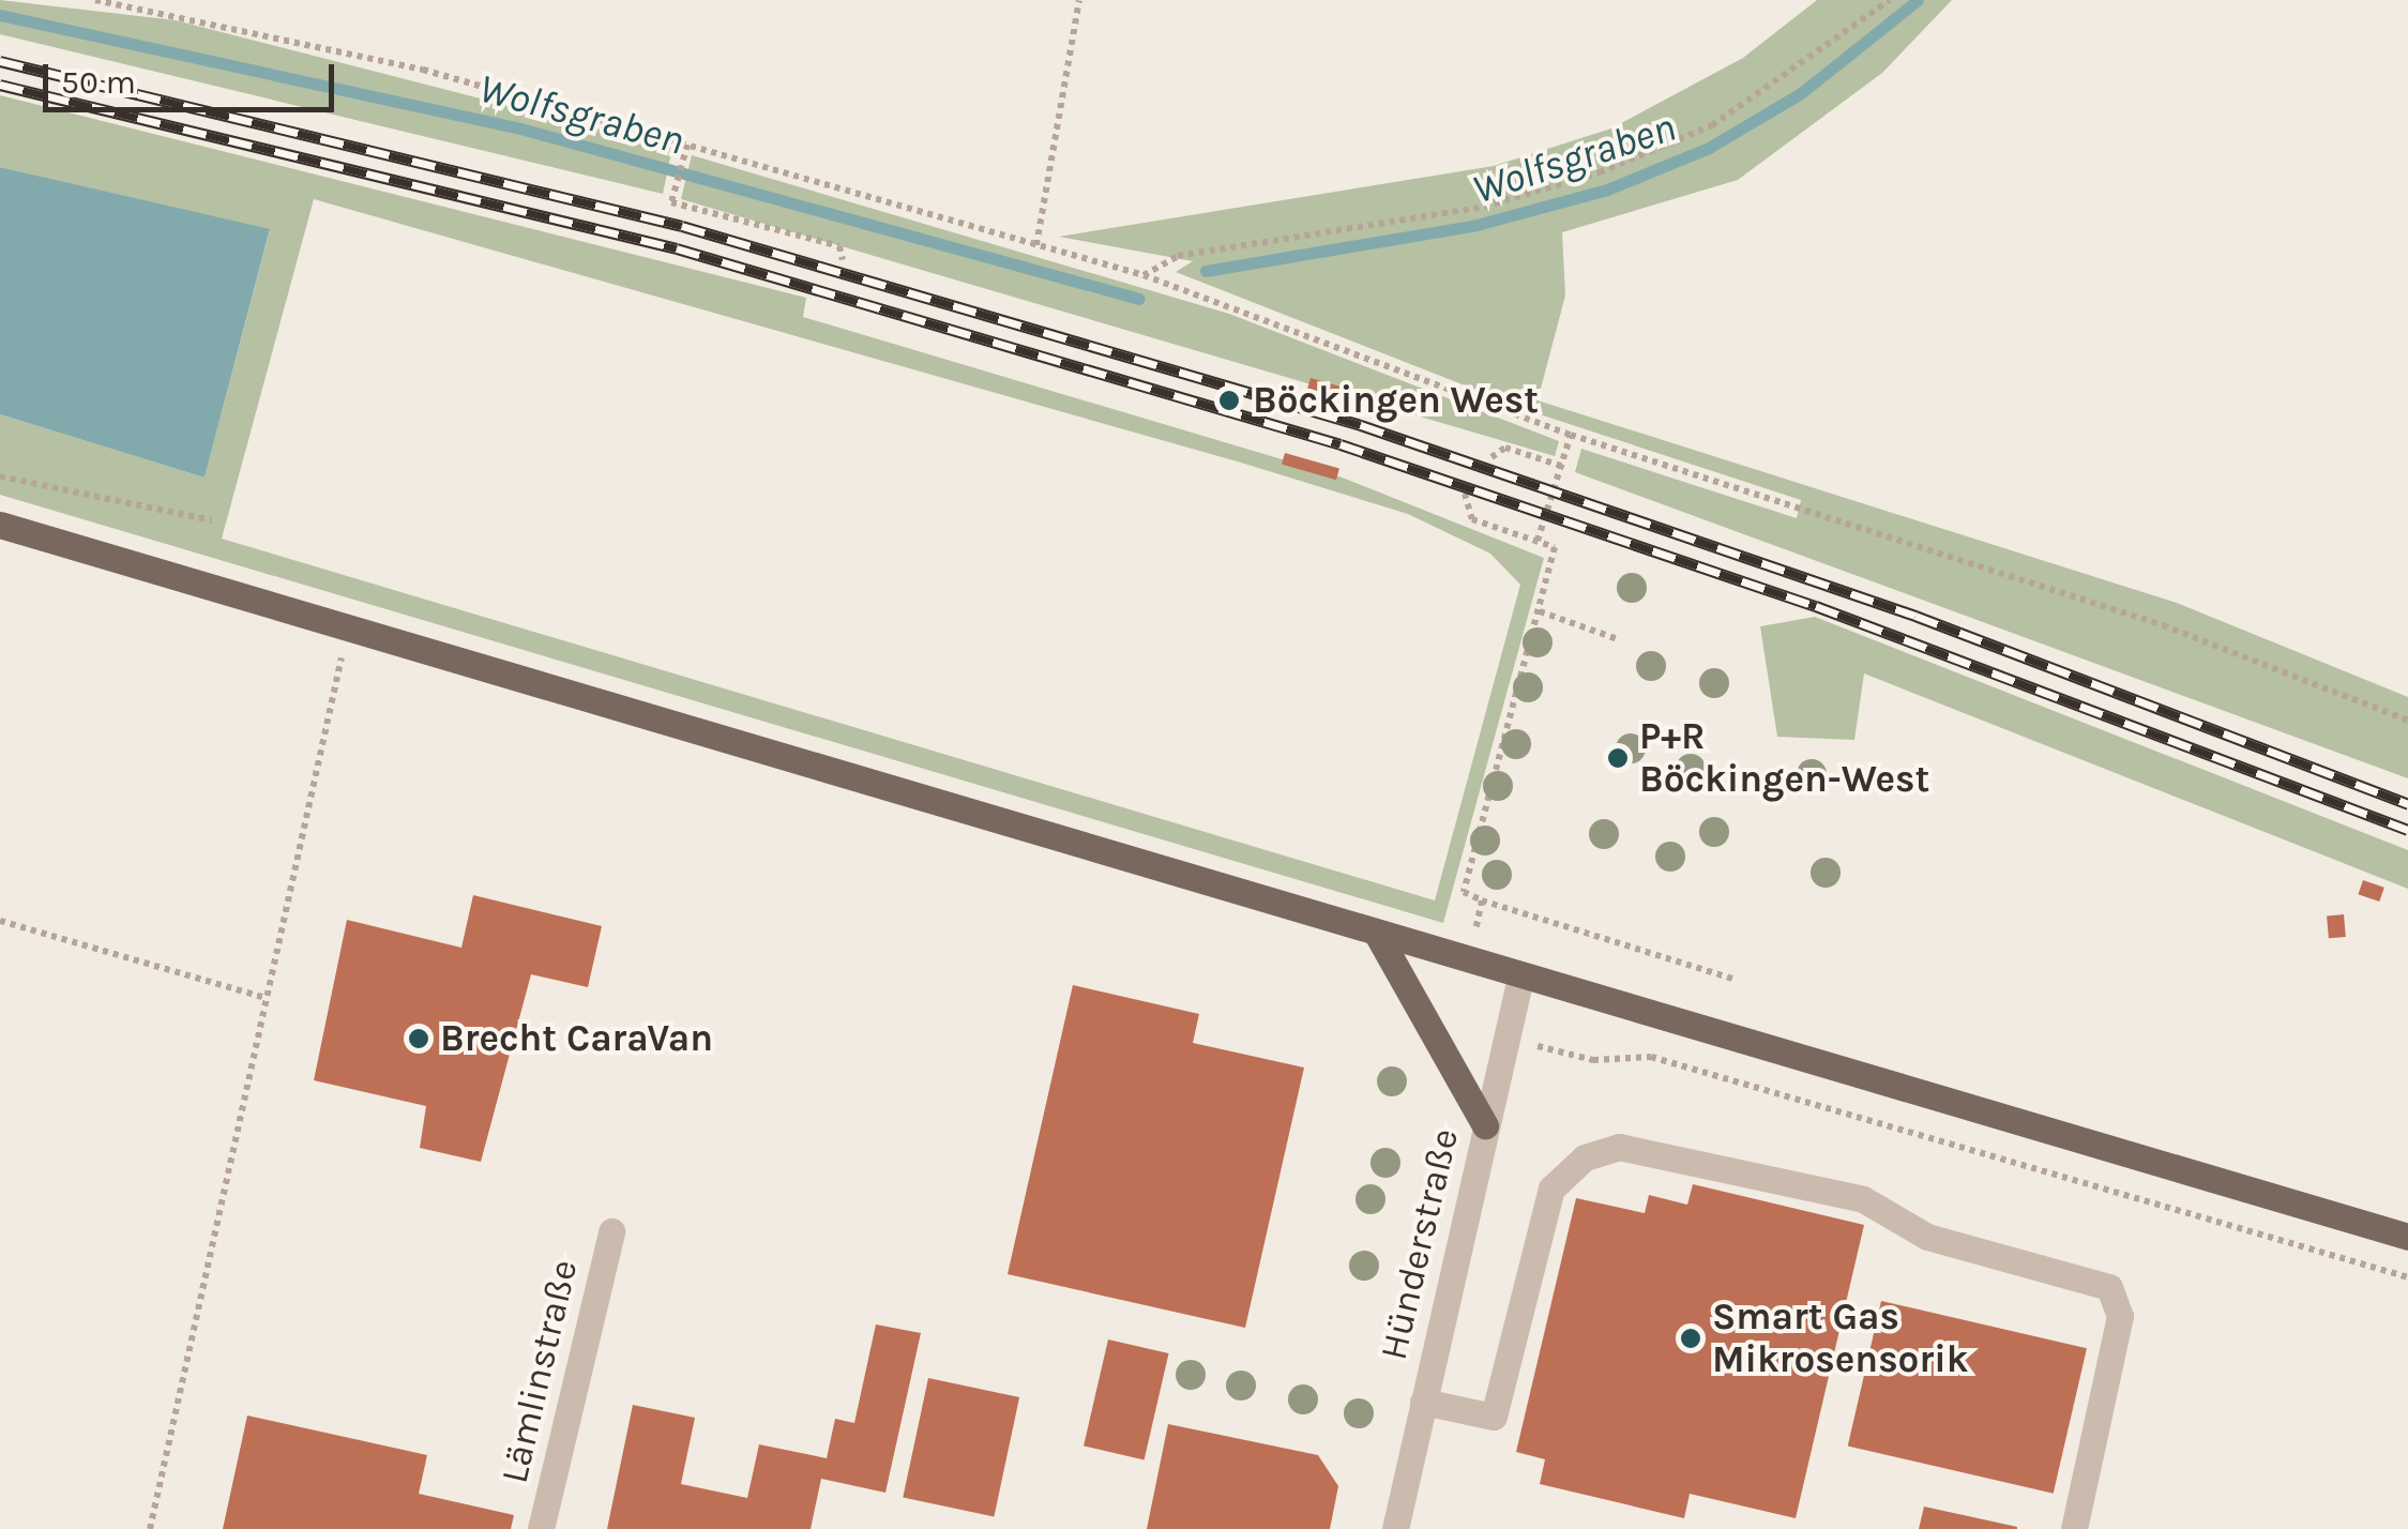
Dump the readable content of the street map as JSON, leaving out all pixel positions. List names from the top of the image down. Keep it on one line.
{"streets":{"street":["Hünderstraße","Lämlinstraße"]},"water":["Wolfsgraben"],"places":["Böckingen West","P+R Böckingen-West","Brecht CaraVan","Smart Gas Mikrosensorik"],"scale_bar":"50 m"}
